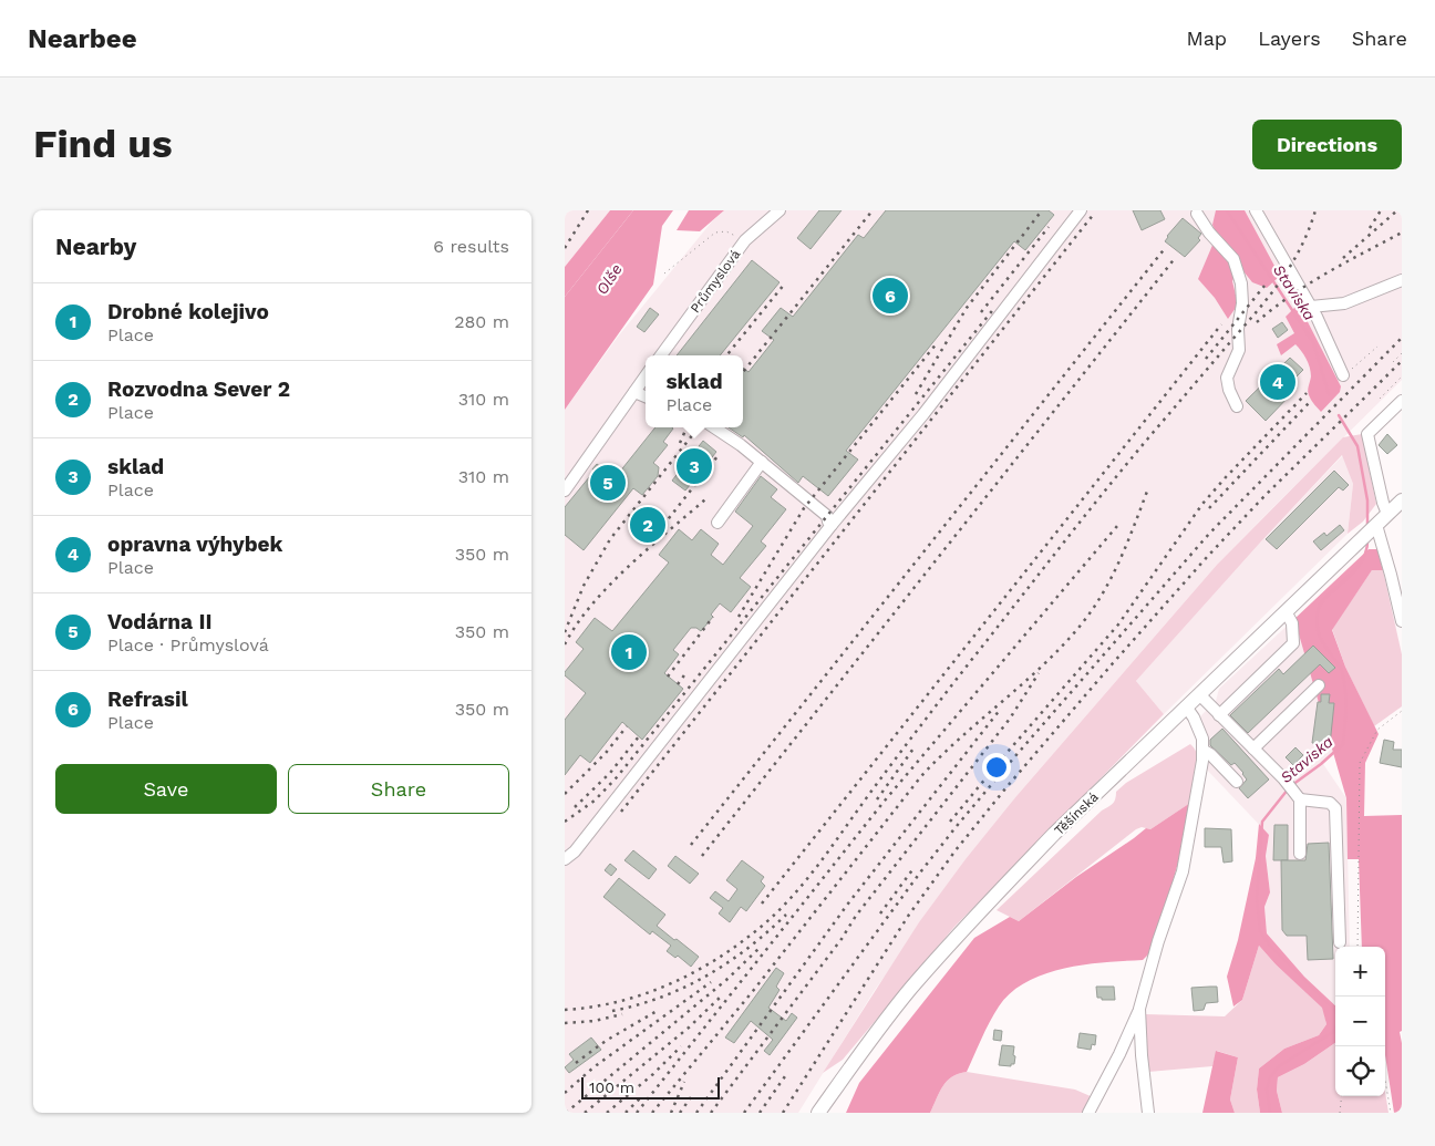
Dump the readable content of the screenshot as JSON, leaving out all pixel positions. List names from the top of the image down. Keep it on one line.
{"streets":{"main road":["Těšínská"],"street":["Průmyslová"]},"water":["Olše","Staviska"],"scale_bar":"100 m","page":{"header":"Nearbee","nav":["Map","Layers","Share"],"buttons":["Directions",["Save","Share"]],"title":"Find us","heading":["Nearby","6 results"],"pins":["6","4","3","5","2","1"],"list":[{"mark":"1","name":"Drobné kolejivo","note":"Place","value":"280 m"},{"mark":"2","name":"Rozvodna Sever 2","note":"Place","value":"310 m"},{"mark":"3","name":"sklad","note":"Place","value":"310 m"},{"mark":"4","name":"opravna výhybek","note":"Place","value":"350 m"},{"mark":"5","name":"Vodárna II","note":"Place · Průmyslová","value":"350 m"},{"mark":"6","name":"Refrasil","note":"Place","value":"350 m"}],"popup":["sklad","Place"],"map_buttons":["+","−"],"scale":"100 m"}}
